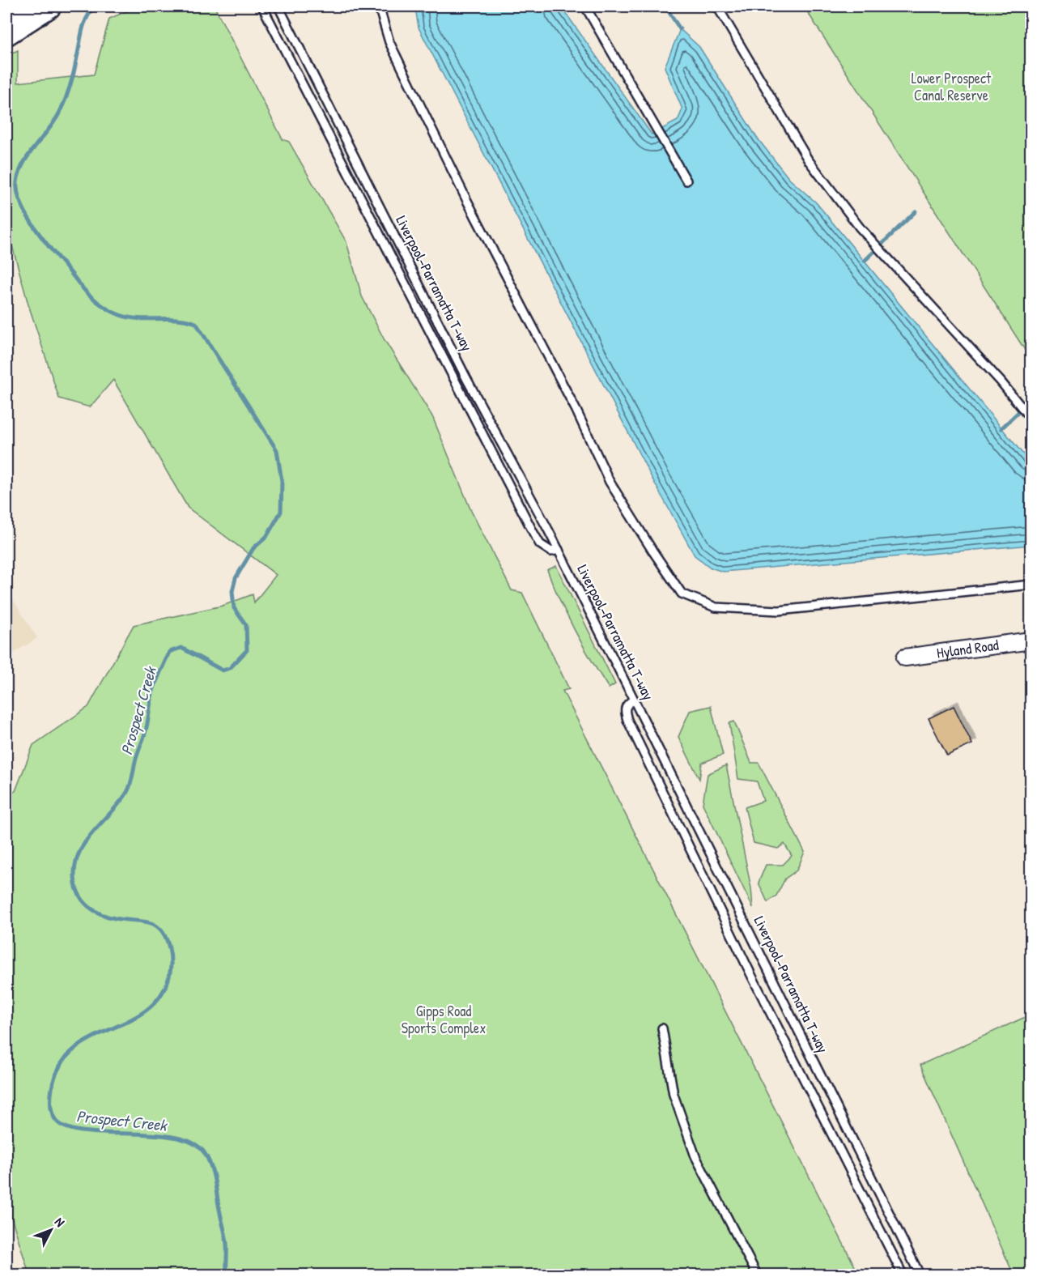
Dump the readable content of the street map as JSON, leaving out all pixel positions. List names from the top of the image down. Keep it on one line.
{"streets":{"street":["Hyland Road"],"lane":["Liverpool–Parramatta T-way"]},"water":["Prospect Creek"],"parks":["Lower Prospect Canal Reserve","Gipps Road Sports Complex"],"north":"top right"}
